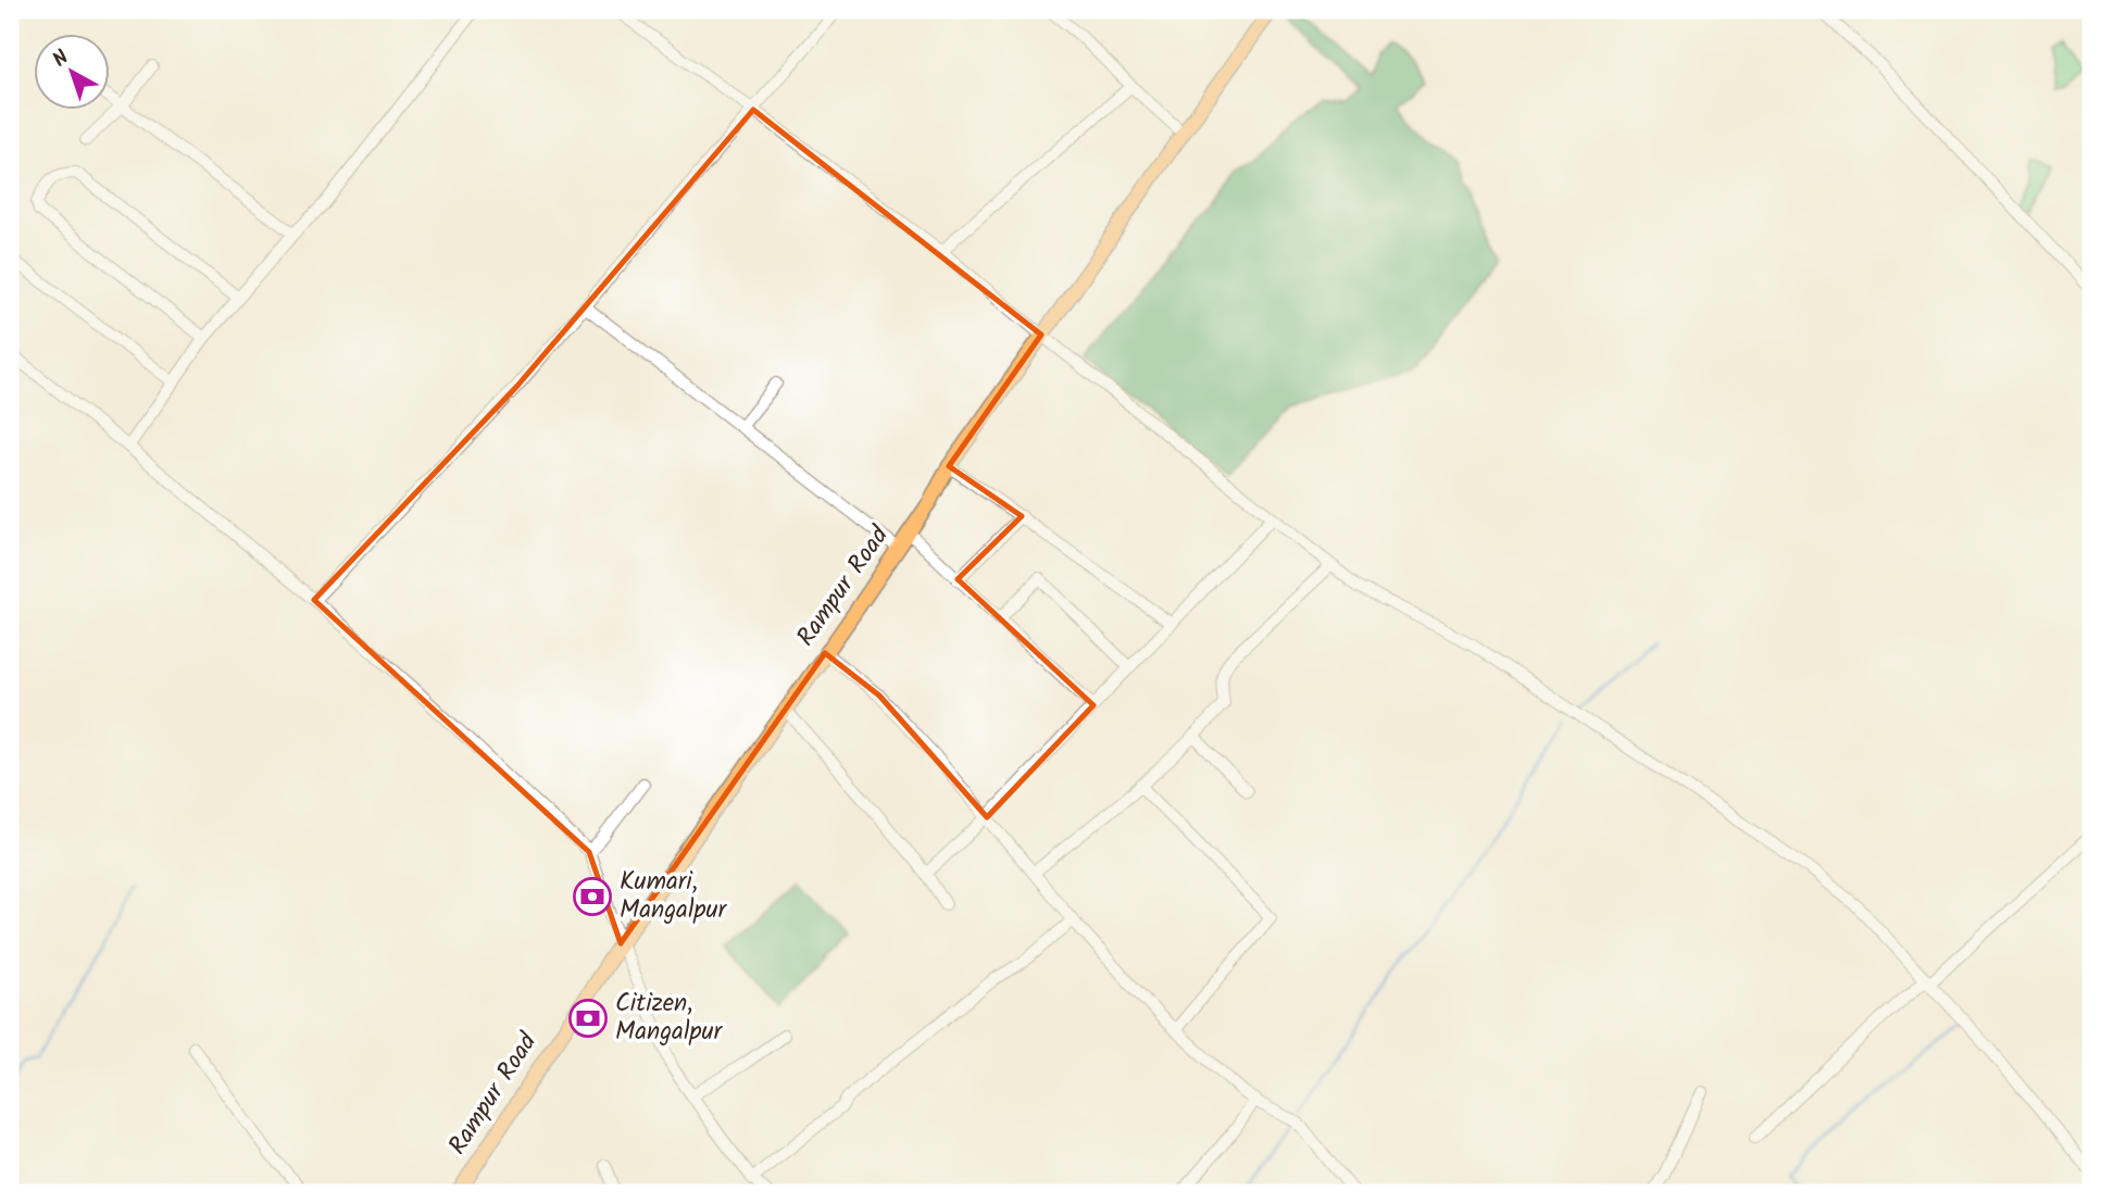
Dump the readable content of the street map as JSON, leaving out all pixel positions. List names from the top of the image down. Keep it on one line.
{"streets":{"main road":["Rampur Road"]},"places":{"bank":["Kumari, Mangalpur","Citizen, Mangalpur"]},"north":"top left"}
